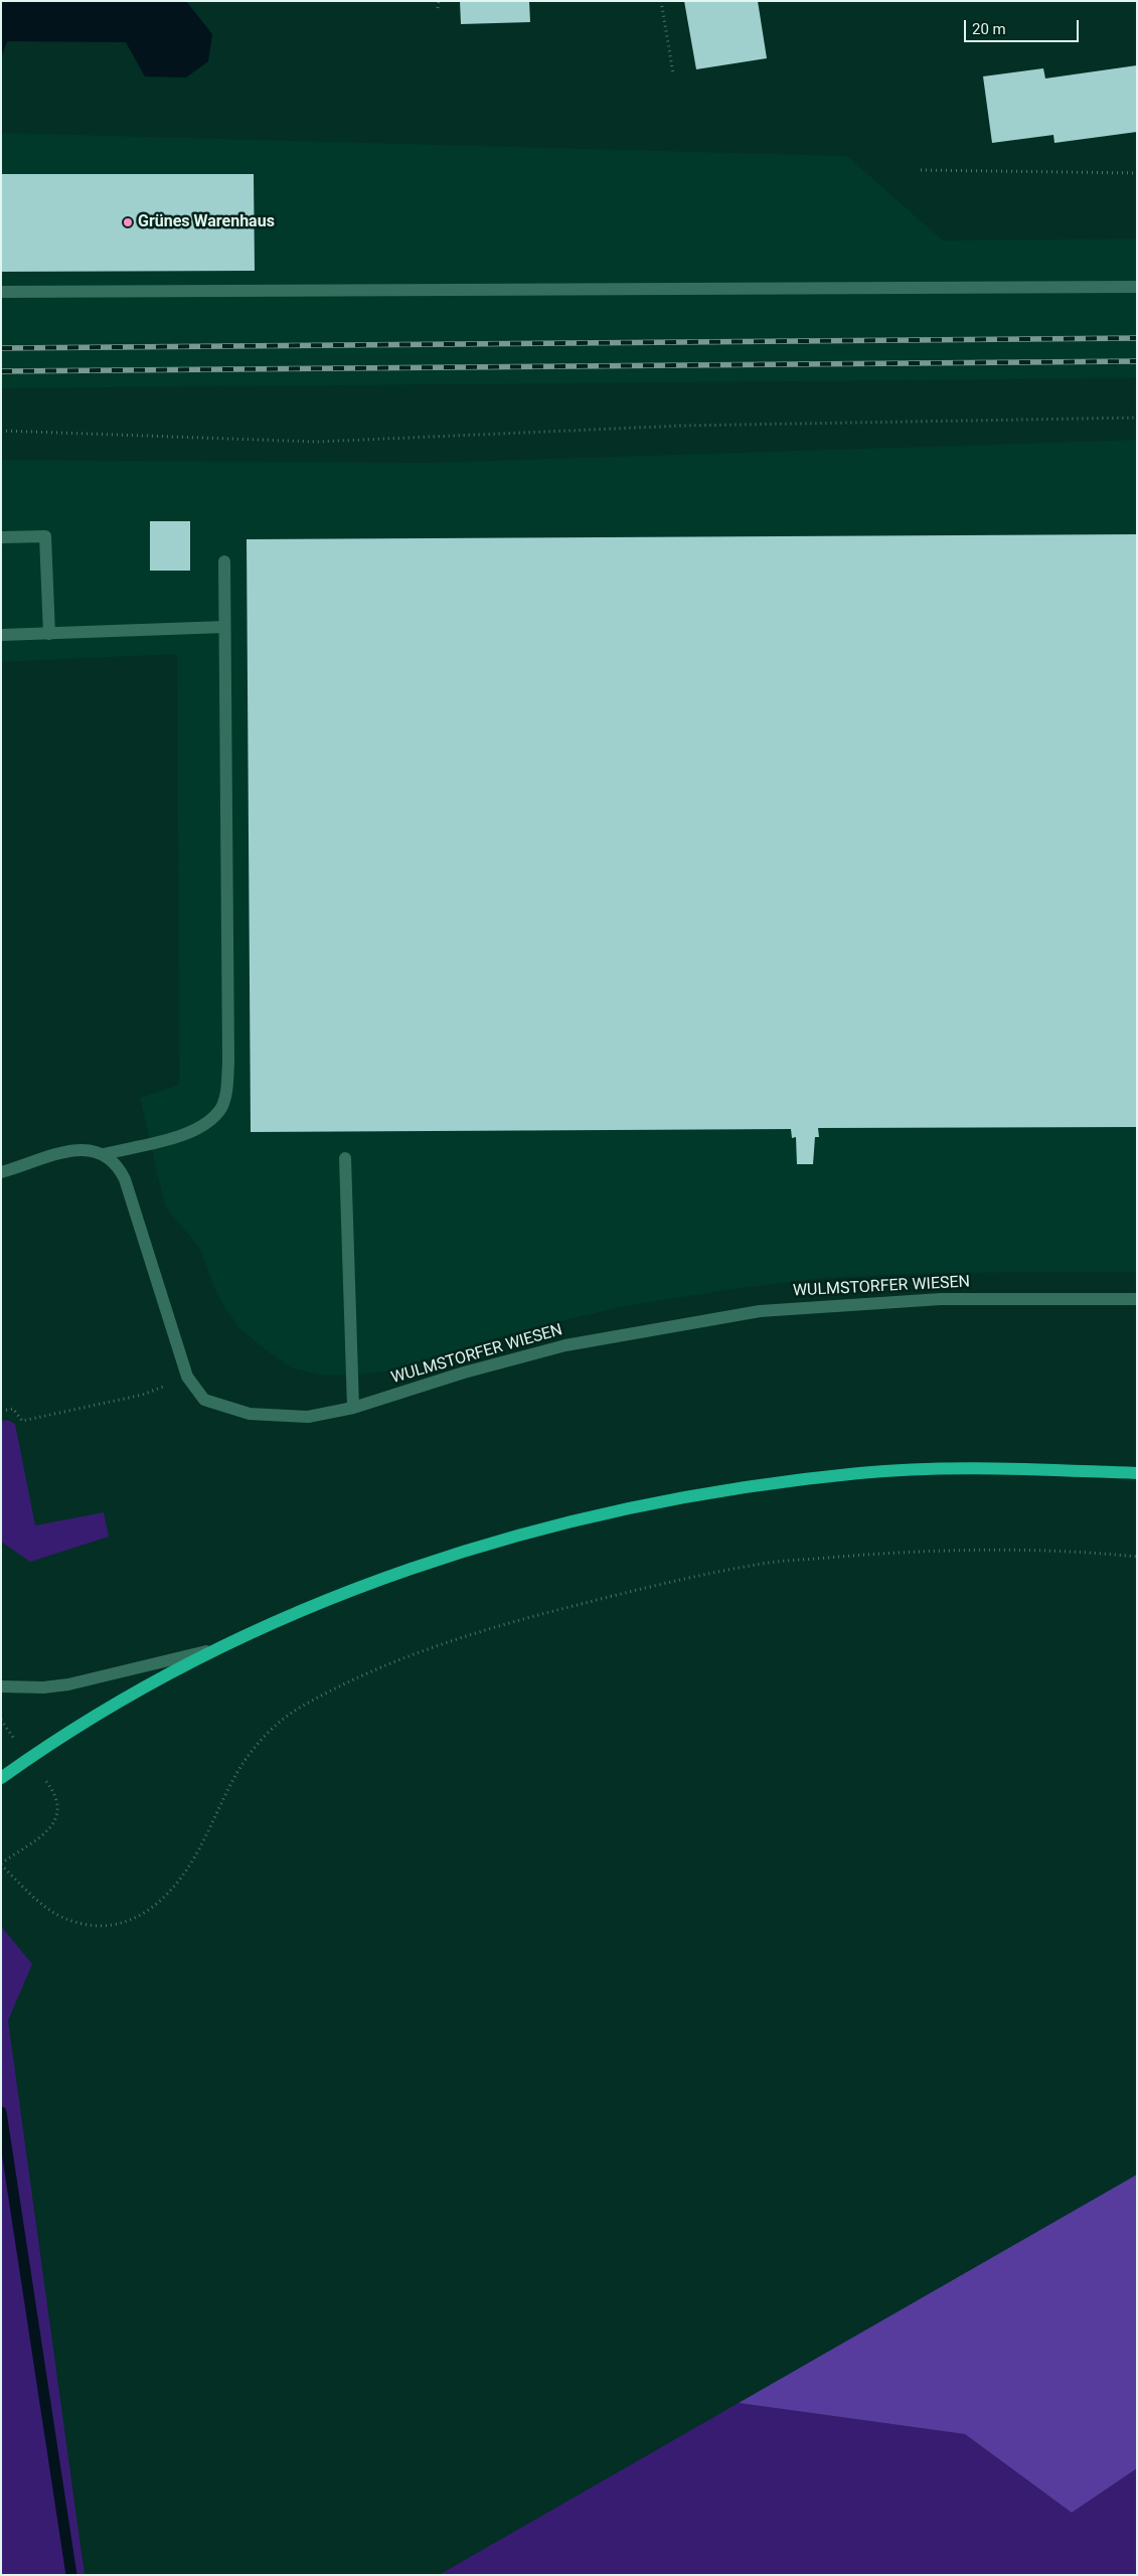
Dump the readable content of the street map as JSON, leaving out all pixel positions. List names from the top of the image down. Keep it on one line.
{"streets":{"street":["WULMSTORFER WIESEN"]},"places":["Grünes Warenhaus"],"scale_bar":"20 m"}
